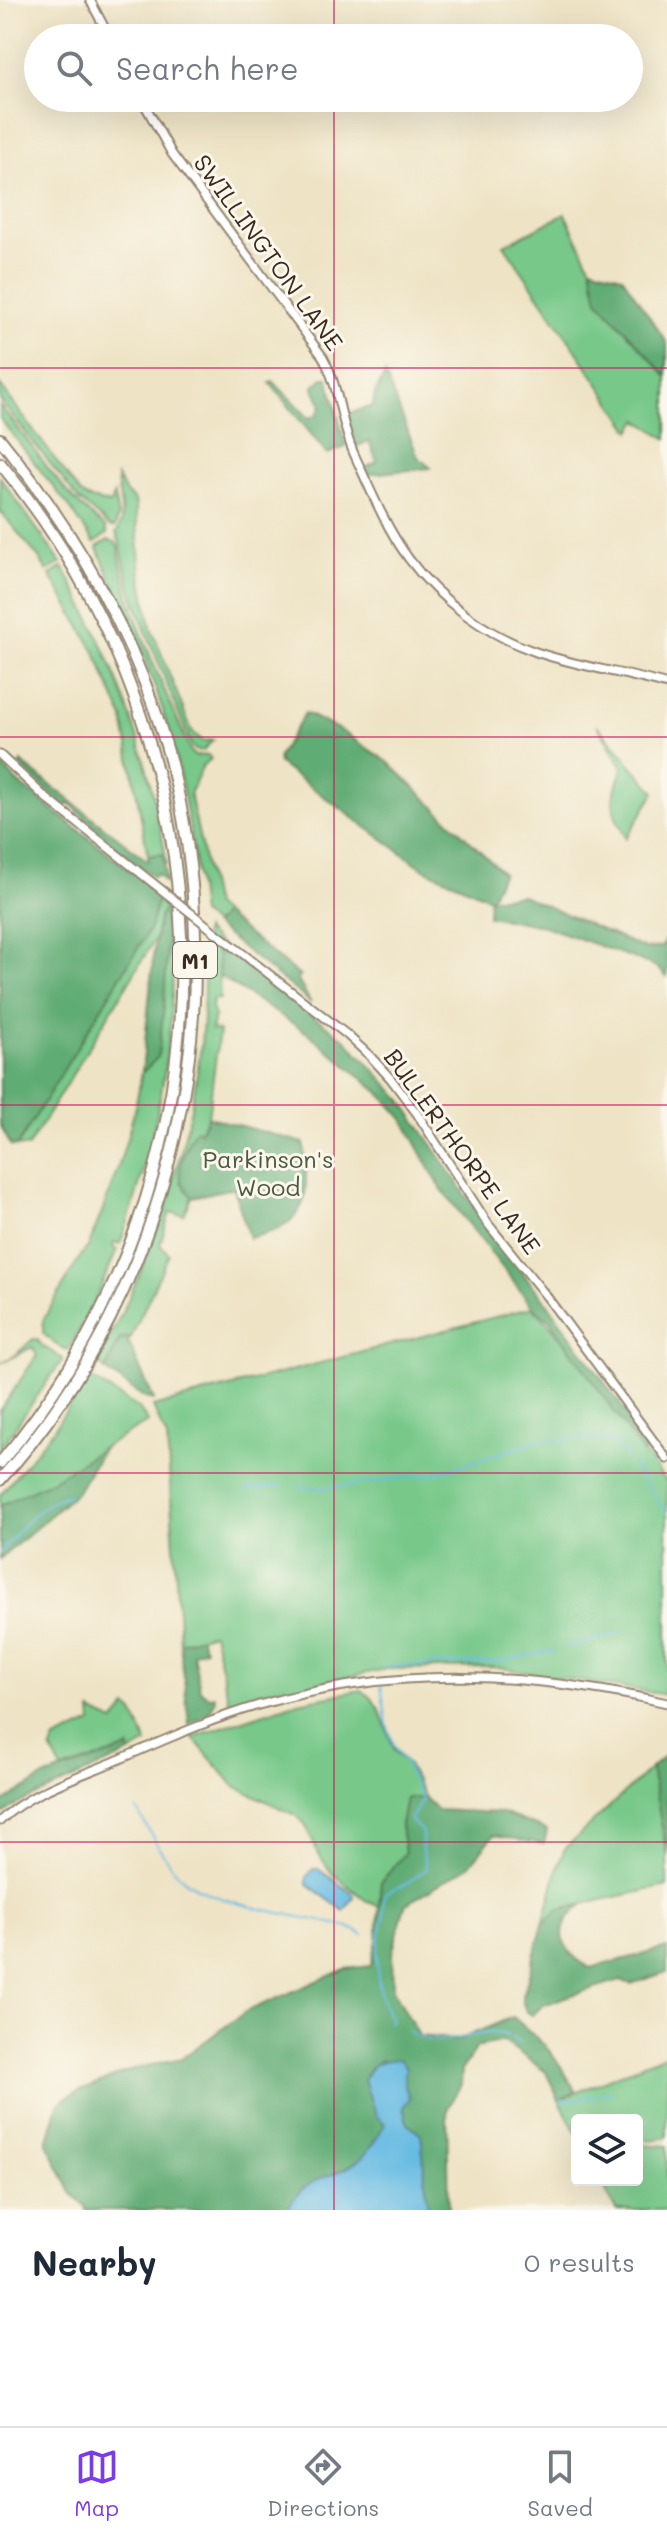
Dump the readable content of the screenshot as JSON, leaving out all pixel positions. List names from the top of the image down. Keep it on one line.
{"streets":{"highway":["M1"],"street":["SWILLINGTON LANE","BULLERTHORPE LANE"]},"parks":["Parkinson's Wood"],"page":{"search":"Search here","heading":["Nearby","0 results"],"nav":["Map","Directions","Saved"]}}
